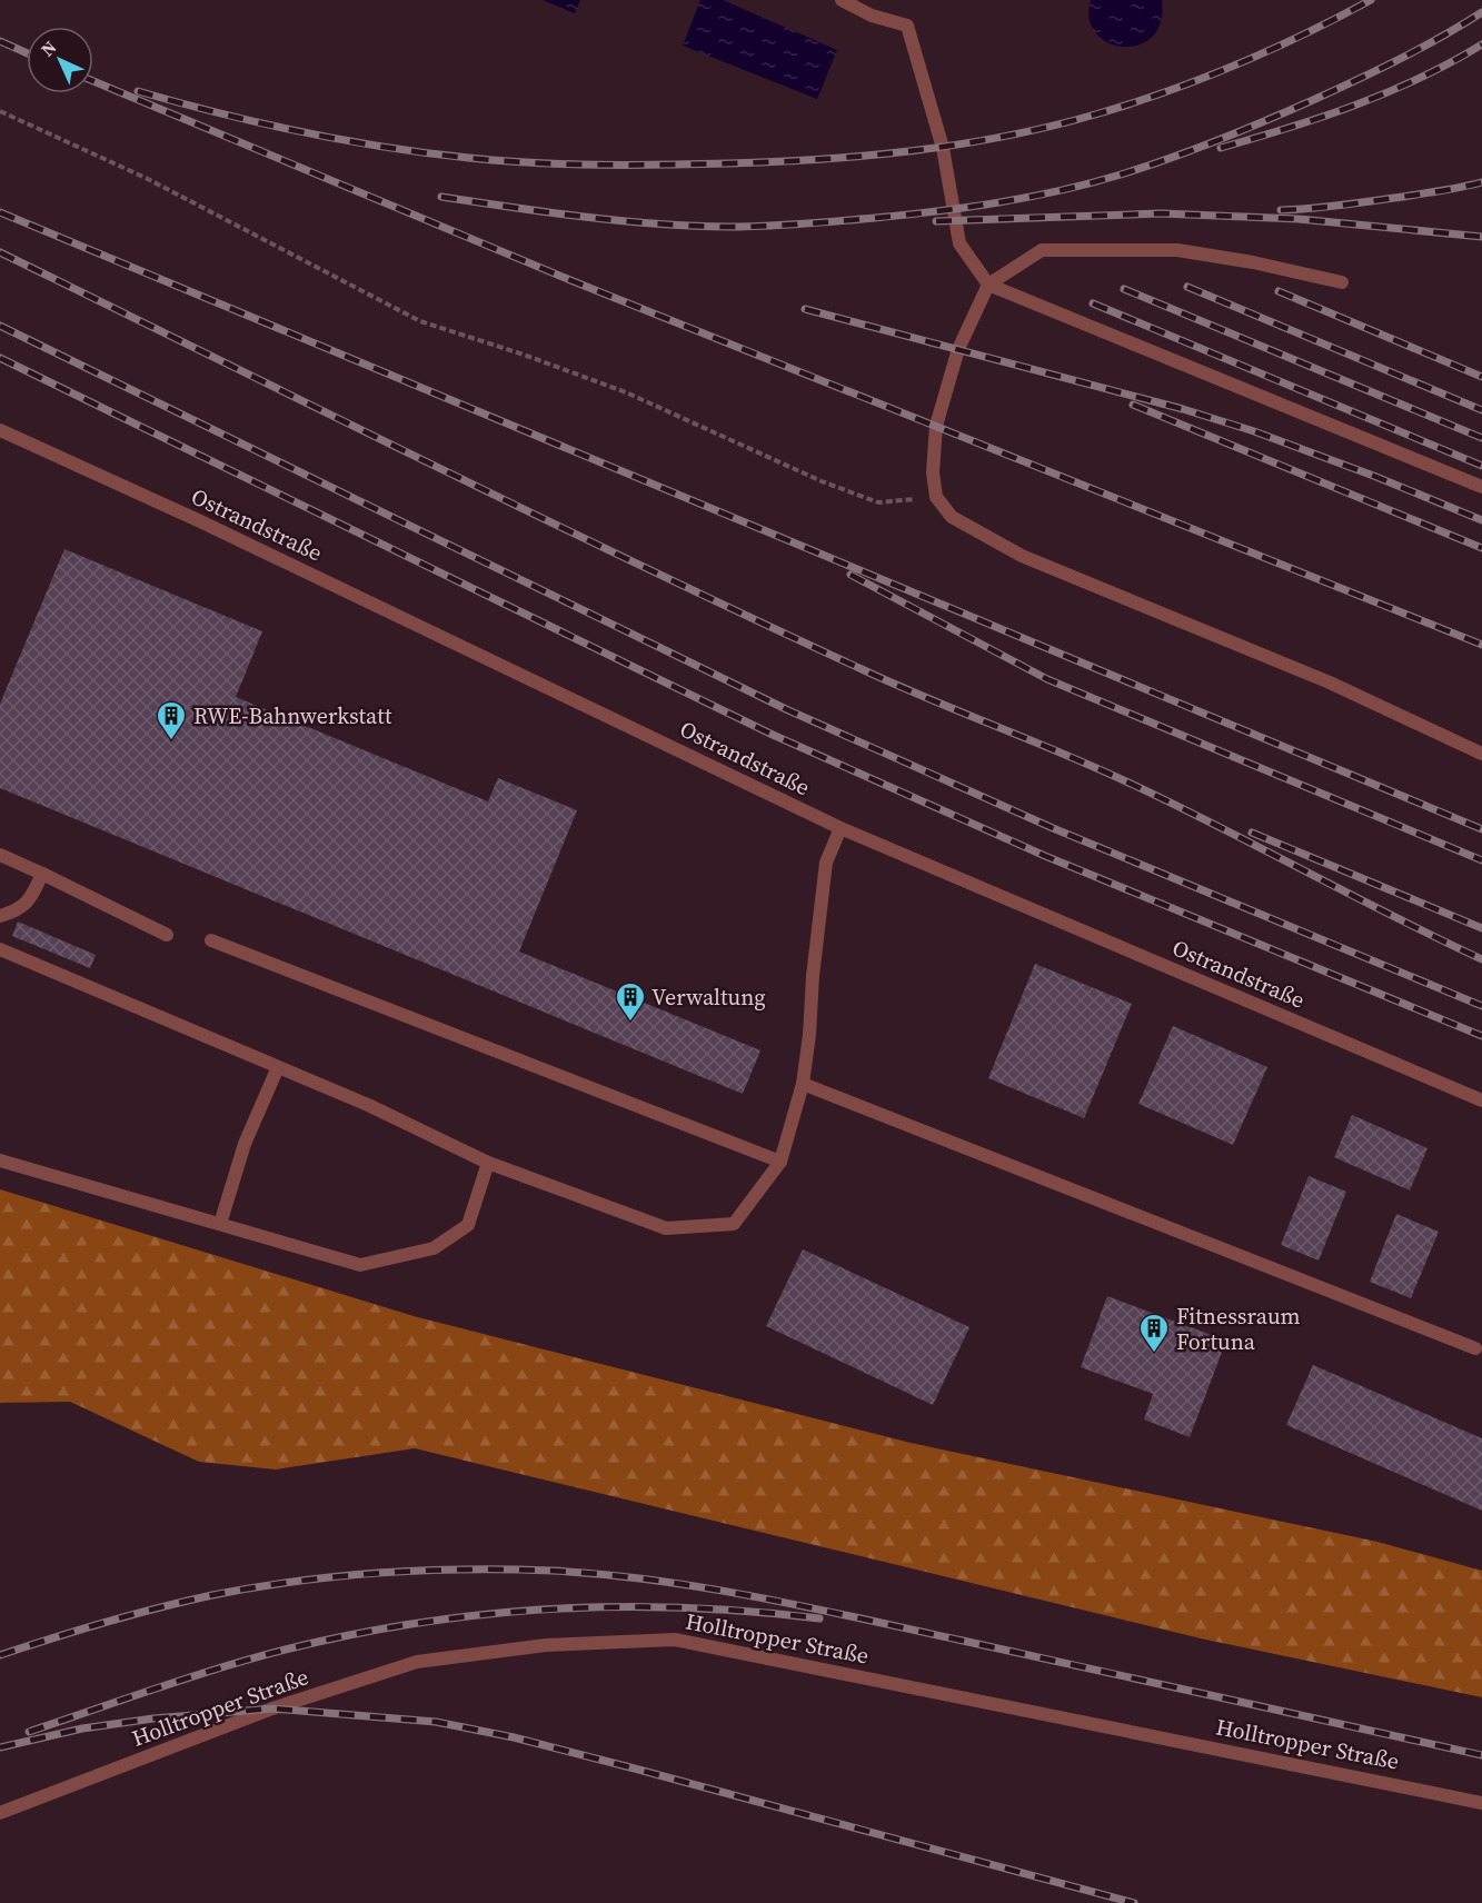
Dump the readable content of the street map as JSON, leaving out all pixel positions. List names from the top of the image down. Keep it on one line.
{"streets":{"lane":["Ostrandstraße","Holltropper Straße"]},"places":{"building":["RWE-Bahnwerkstatt","Verwaltung","Fitnessraum Fortuna"]},"north":"top left"}
